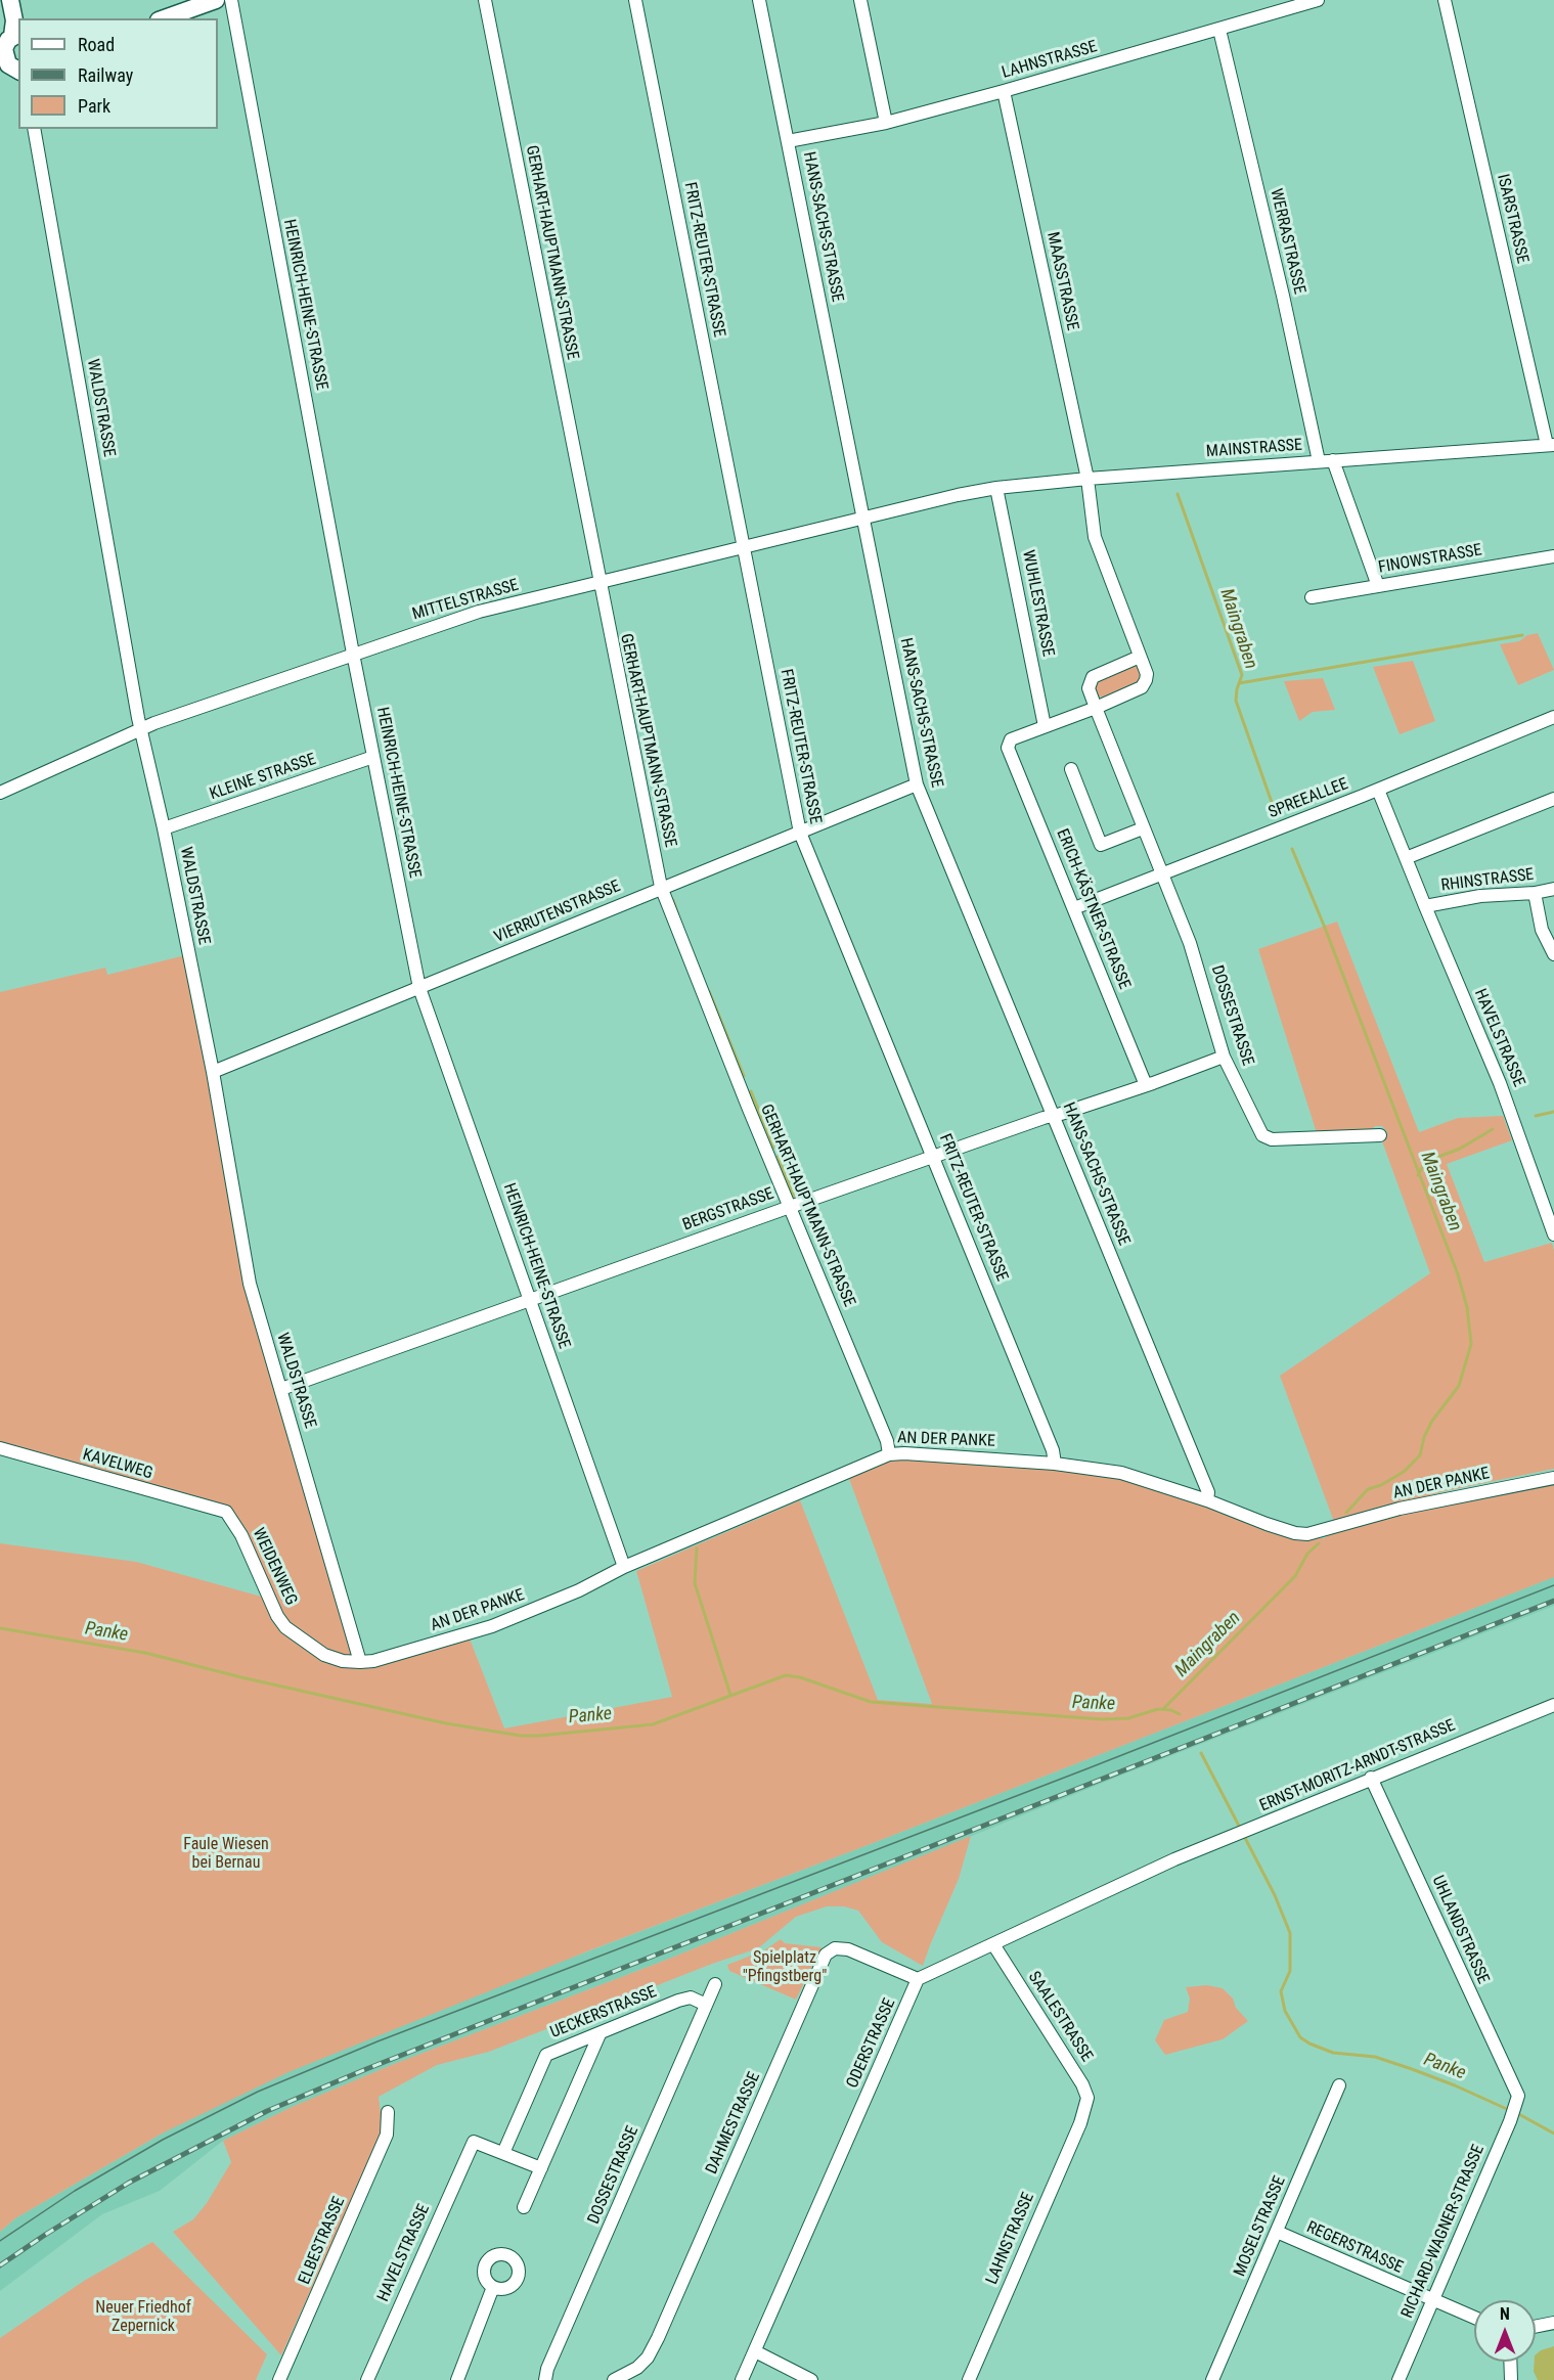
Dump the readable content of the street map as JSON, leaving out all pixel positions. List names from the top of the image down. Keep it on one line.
{"streets":{"street":["LAHNSTRASSE","ISARSTRASSE","HANS-SACHS-STRASSE","WERRASTRASSE","GERHART-HAUPTMANN-STRASSE","FRITZ-REUTER-STRASSE","MAASSTRASSE","HEINRICH-HEINE-STRASSE","WALDSTRASSE","MAINSTRASSE","FINOWSTRASSE","MITTELSTRASSE","WUHLESTRASSE","KLEINE STRASSE","SPREEALLEE","RHINSTRASSE","ERICH-KÄSTNER-STRASSE","VIERRUTENSTRASSE","DOSSESTRASSE","HAVELSTRASSE","BERGSTRASSE","AN DER PANKE","KAVELWEG","WEIDENWEG","ERNST-MORITZ-ARNDT-STRASSE","UHLANDSTRASSE","UECKERSTRASSE","SAALESTRASSE","ODERSTRASSE","DAHMESTRASSE","MOSELSTRASSE","RICHARD-WAGNER-STRASSE","ELBESTRASSE","REGERSTRASSE"]},"crossings":[["LAHNSTRASSE","HANS-SACHS-STRASSE"],["LAHNSTRASSE","WERRASTRASSE"],["LAHNSTRASSE","MAASSTRASSE"],["LAHNSTRASSE","SAALESTRASSE"],["ISARSTRASSE","MAINSTRASSE"],["HANS-SACHS-STRASSE","MITTELSTRASSE"],["HANS-SACHS-STRASSE","VIERRUTENSTRASSE"],["HANS-SACHS-STRASSE","BERGSTRASSE"],["HANS-SACHS-STRASSE","AN DER PANKE"],["WERRASTRASSE","MAINSTRASSE"],["GERHART-HAUPTMANN-STRASSE","MITTELSTRASSE"],["GERHART-HAUPTMANN-STRASSE","VIERRUTENSTRASSE"],["GERHART-HAUPTMANN-STRASSE","BERGSTRASSE"],["GERHART-HAUPTMANN-STRASSE","AN DER PANKE"],["FRITZ-REUTER-STRASSE","MITTELSTRASSE"],["FRITZ-REUTER-STRASSE","VIERRUTENSTRASSE"],["FRITZ-REUTER-STRASSE","BERGSTRASSE"],["FRITZ-REUTER-STRASSE","AN DER PANKE"],["MAASSTRASSE","MAINSTRASSE"],["HEINRICH-HEINE-STRASSE","MITTELSTRASSE"],["HEINRICH-HEINE-STRASSE","KLEINE STRASSE"],["HEINRICH-HEINE-STRASSE","VIERRUTENSTRASSE"],["HEINRICH-HEINE-STRASSE","BERGSTRASSE"],["HEINRICH-HEINE-STRASSE","AN DER PANKE"],["WALDSTRASSE","MITTELSTRASSE"],["WALDSTRASSE","KLEINE STRASSE"],["WALDSTRASSE","VIERRUTENSTRASSE"],["WALDSTRASSE","BERGSTRASSE"],["WALDSTRASSE","AN DER PANKE"],["WALDSTRASSE","WEIDENWEG"],["MAINSTRASSE","MITTELSTRASSE"],["MAINSTRASSE","WUHLESTRASSE"],["WUHLESTRASSE","ERICH-KÄSTNER-STRASSE"],["SPREEALLEE","ERICH-KÄSTNER-STRASSE"],["SPREEALLEE","DOSSESTRASSE"],["SPREEALLEE","HAVELSTRASSE"],["RHINSTRASSE","HAVELSTRASSE"],["ERICH-KÄSTNER-STRASSE","BERGSTRASSE"],["DOSSESTRASSE","BERGSTRASSE"],["DOSSESTRASSE","UECKERSTRASSE"],["HAVELSTRASSE","UECKERSTRASSE"],["AN DER PANKE","WEIDENWEG"],["KAVELWEG","WEIDENWEG"],["ERNST-MORITZ-ARNDT-STRASSE","UHLANDSTRASSE"],["ERNST-MORITZ-ARNDT-STRASSE","SAALESTRASSE"],["UHLANDSTRASSE","RICHARD-WAGNER-STRASSE"],["ODERSTRASSE","DAHMESTRASSE"],["MOSELSTRASSE","REGERSTRASSE"],["RICHARD-WAGNER-STRASSE","REGERSTRASSE"]],"water":["Maingraben","Panke"],"parks":["Faule Wiesen bei Bernau","Spielplatz \"Pfingstberg\"","Neuer Friedhof Zepernick"],"legend":["Road","Railway","Park"],"north":"top"}
